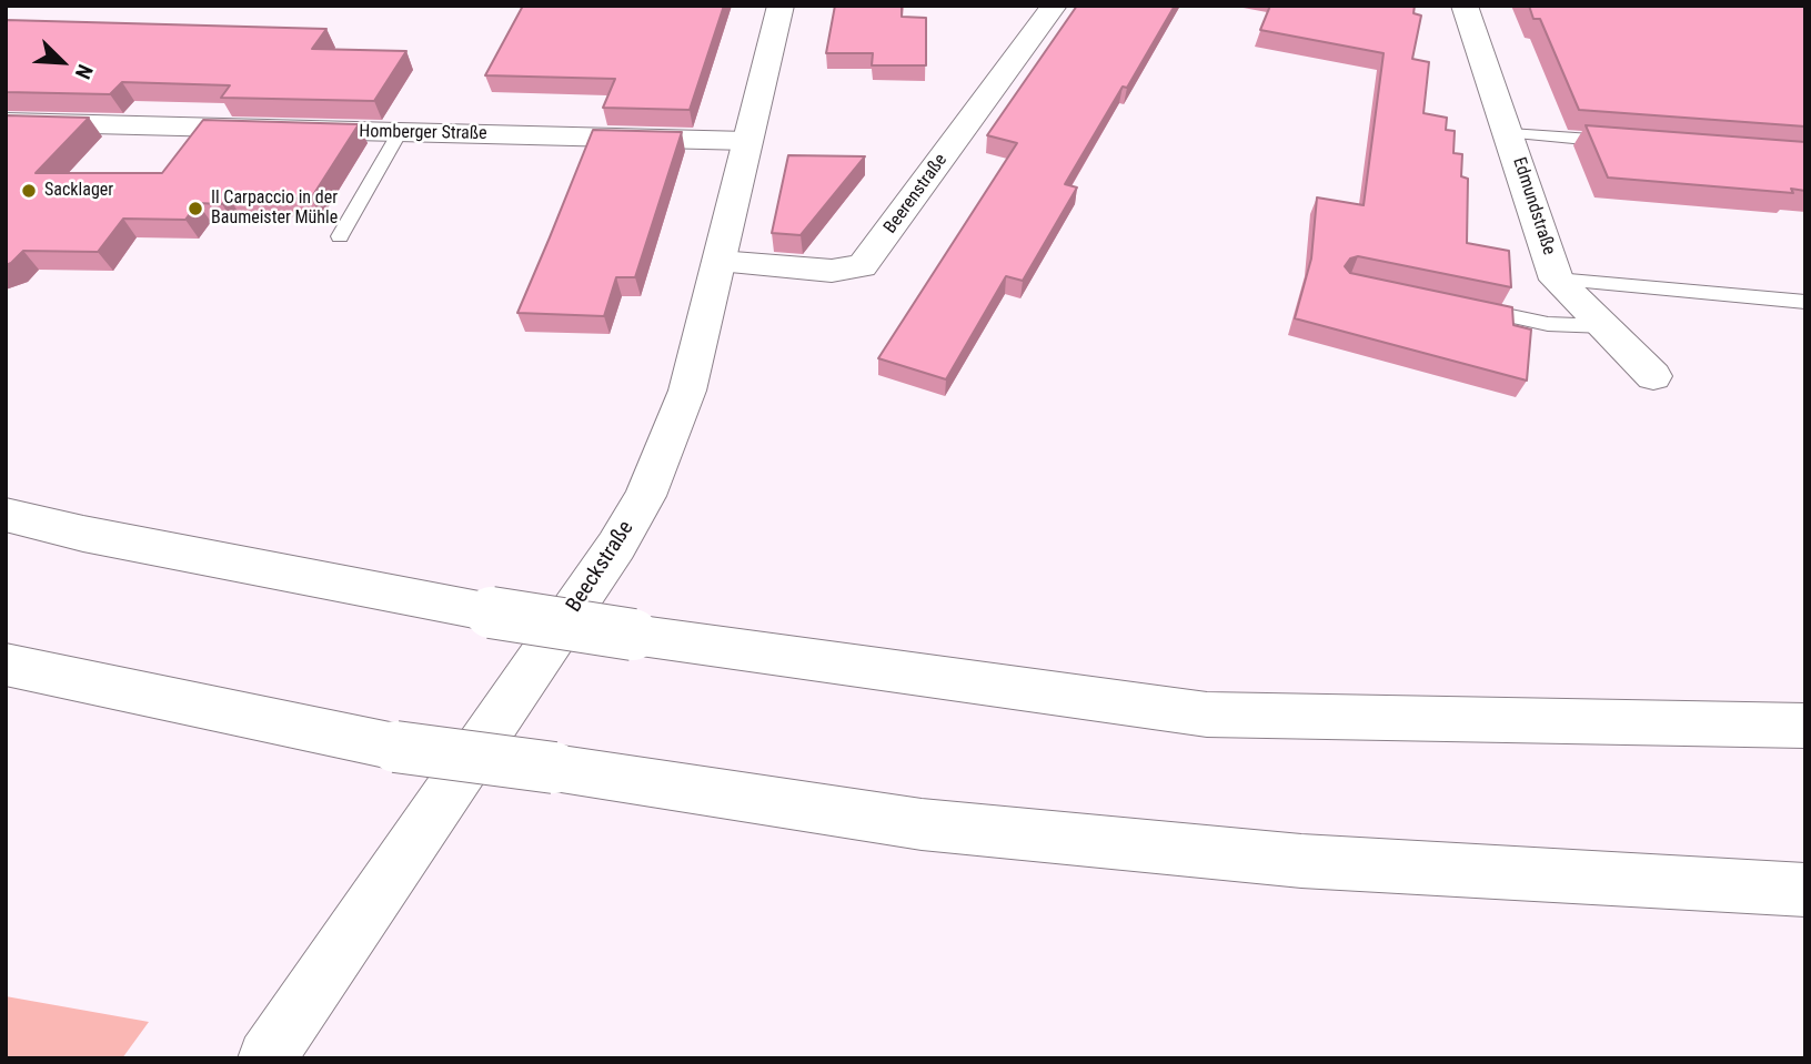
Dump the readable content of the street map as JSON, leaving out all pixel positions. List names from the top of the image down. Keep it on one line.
{"streets":{"main road":["Homberger Straße","Beerenstraße","Edmundstraße","Beeckstraße"]},"crossings":[["Homberger Straße","Beeckstraße"],["Beerenstraße","Beeckstraße"]],"places":["Sacklager","Il Carpaccio in der Baumeister Mühle"],"north":"bottom right"}
